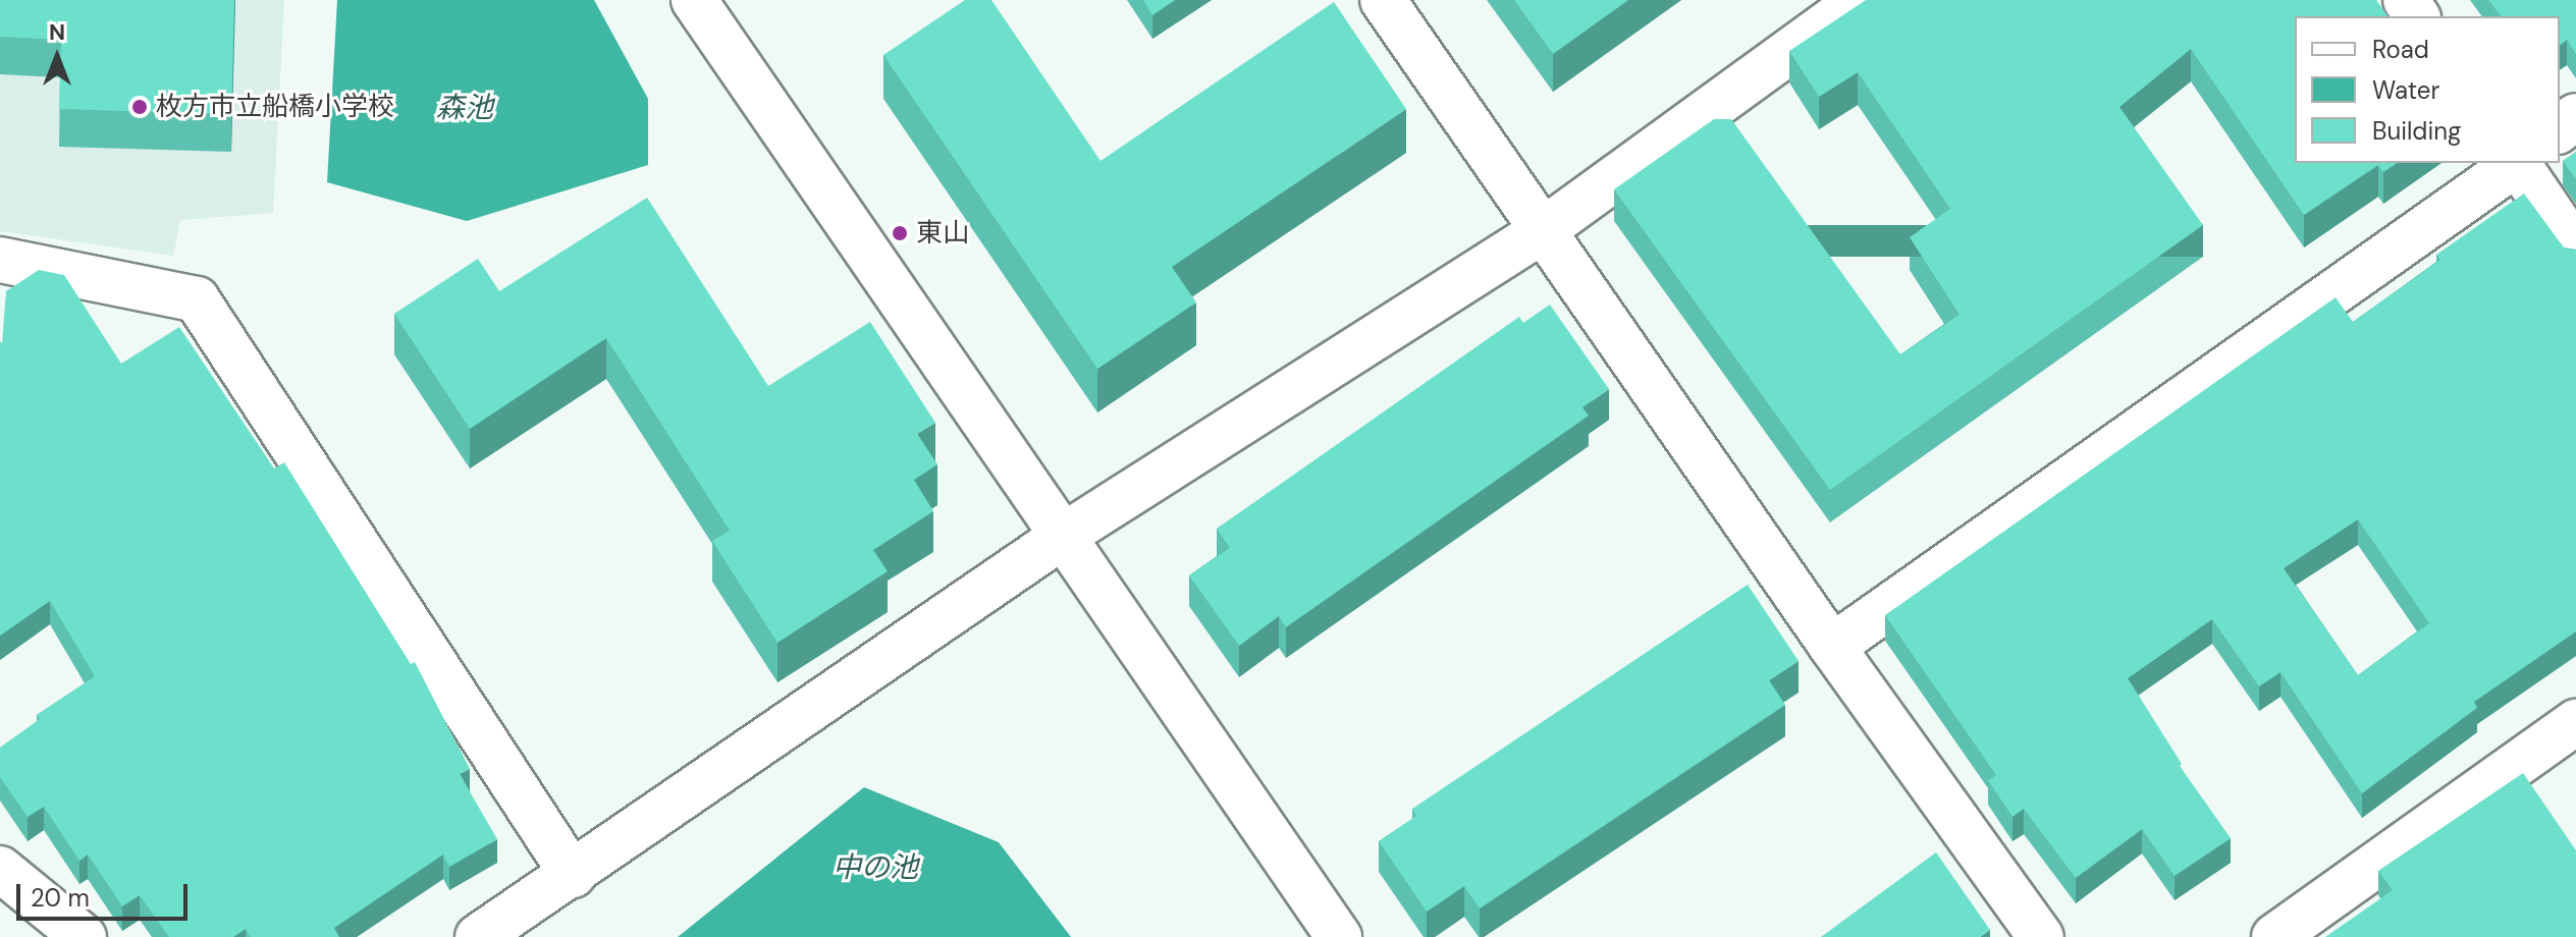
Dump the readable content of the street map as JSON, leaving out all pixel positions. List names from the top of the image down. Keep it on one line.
{"water":["森池","中の池"],"places":["枚方市立船橋小学校","東山"],"legend":["Road","Water","Building"],"scale_bar":"20 m","north":"top"}
